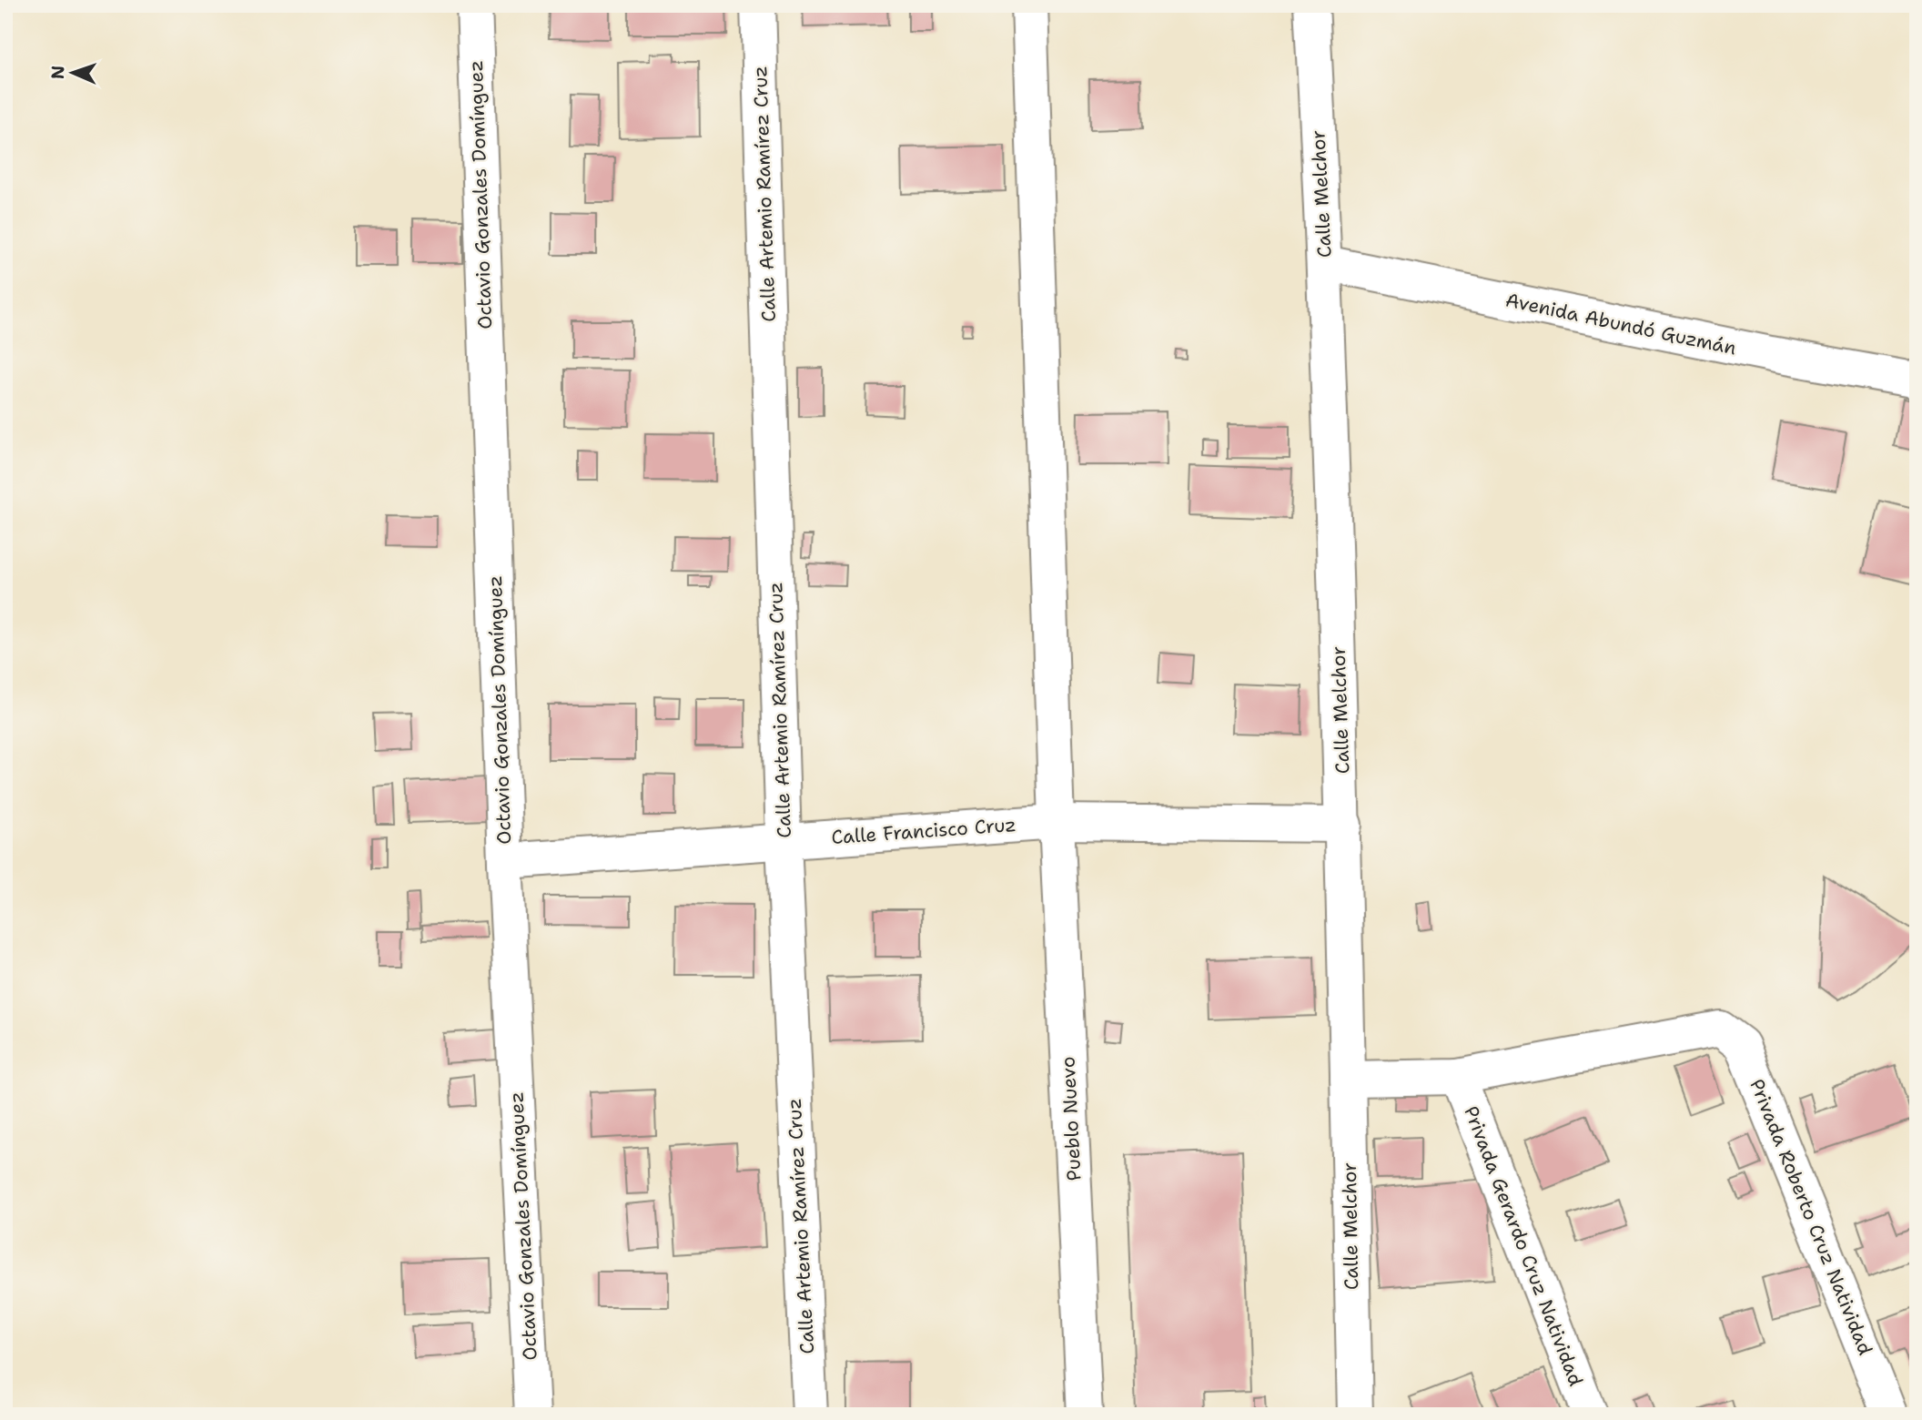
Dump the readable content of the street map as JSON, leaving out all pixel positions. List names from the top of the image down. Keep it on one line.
{"streets":{"street":["Calle Artemio Ramírez Cruz","Calle Melchor","Octavio Gonzales Domínguez","Avenida Abundó Guzmán","Calle Francisco Cruz","Pueblo Nuevo","Privada Roberto Cruz Natividad","Privada Gerardo Cruz Natividad"]},"crossings":[["Calle Artemio Ramírez Cruz","Calle Francisco Cruz"],["Calle Melchor","Avenida Abundó Guzmán"],["Calle Melchor","Calle Francisco Cruz"],["Octavio Gonzales Domínguez","Calle Francisco Cruz"],["Calle Francisco Cruz","Pueblo Nuevo"],["Privada Roberto Cruz Natividad","Privada Gerardo Cruz Natividad"]],"north":"left"}
